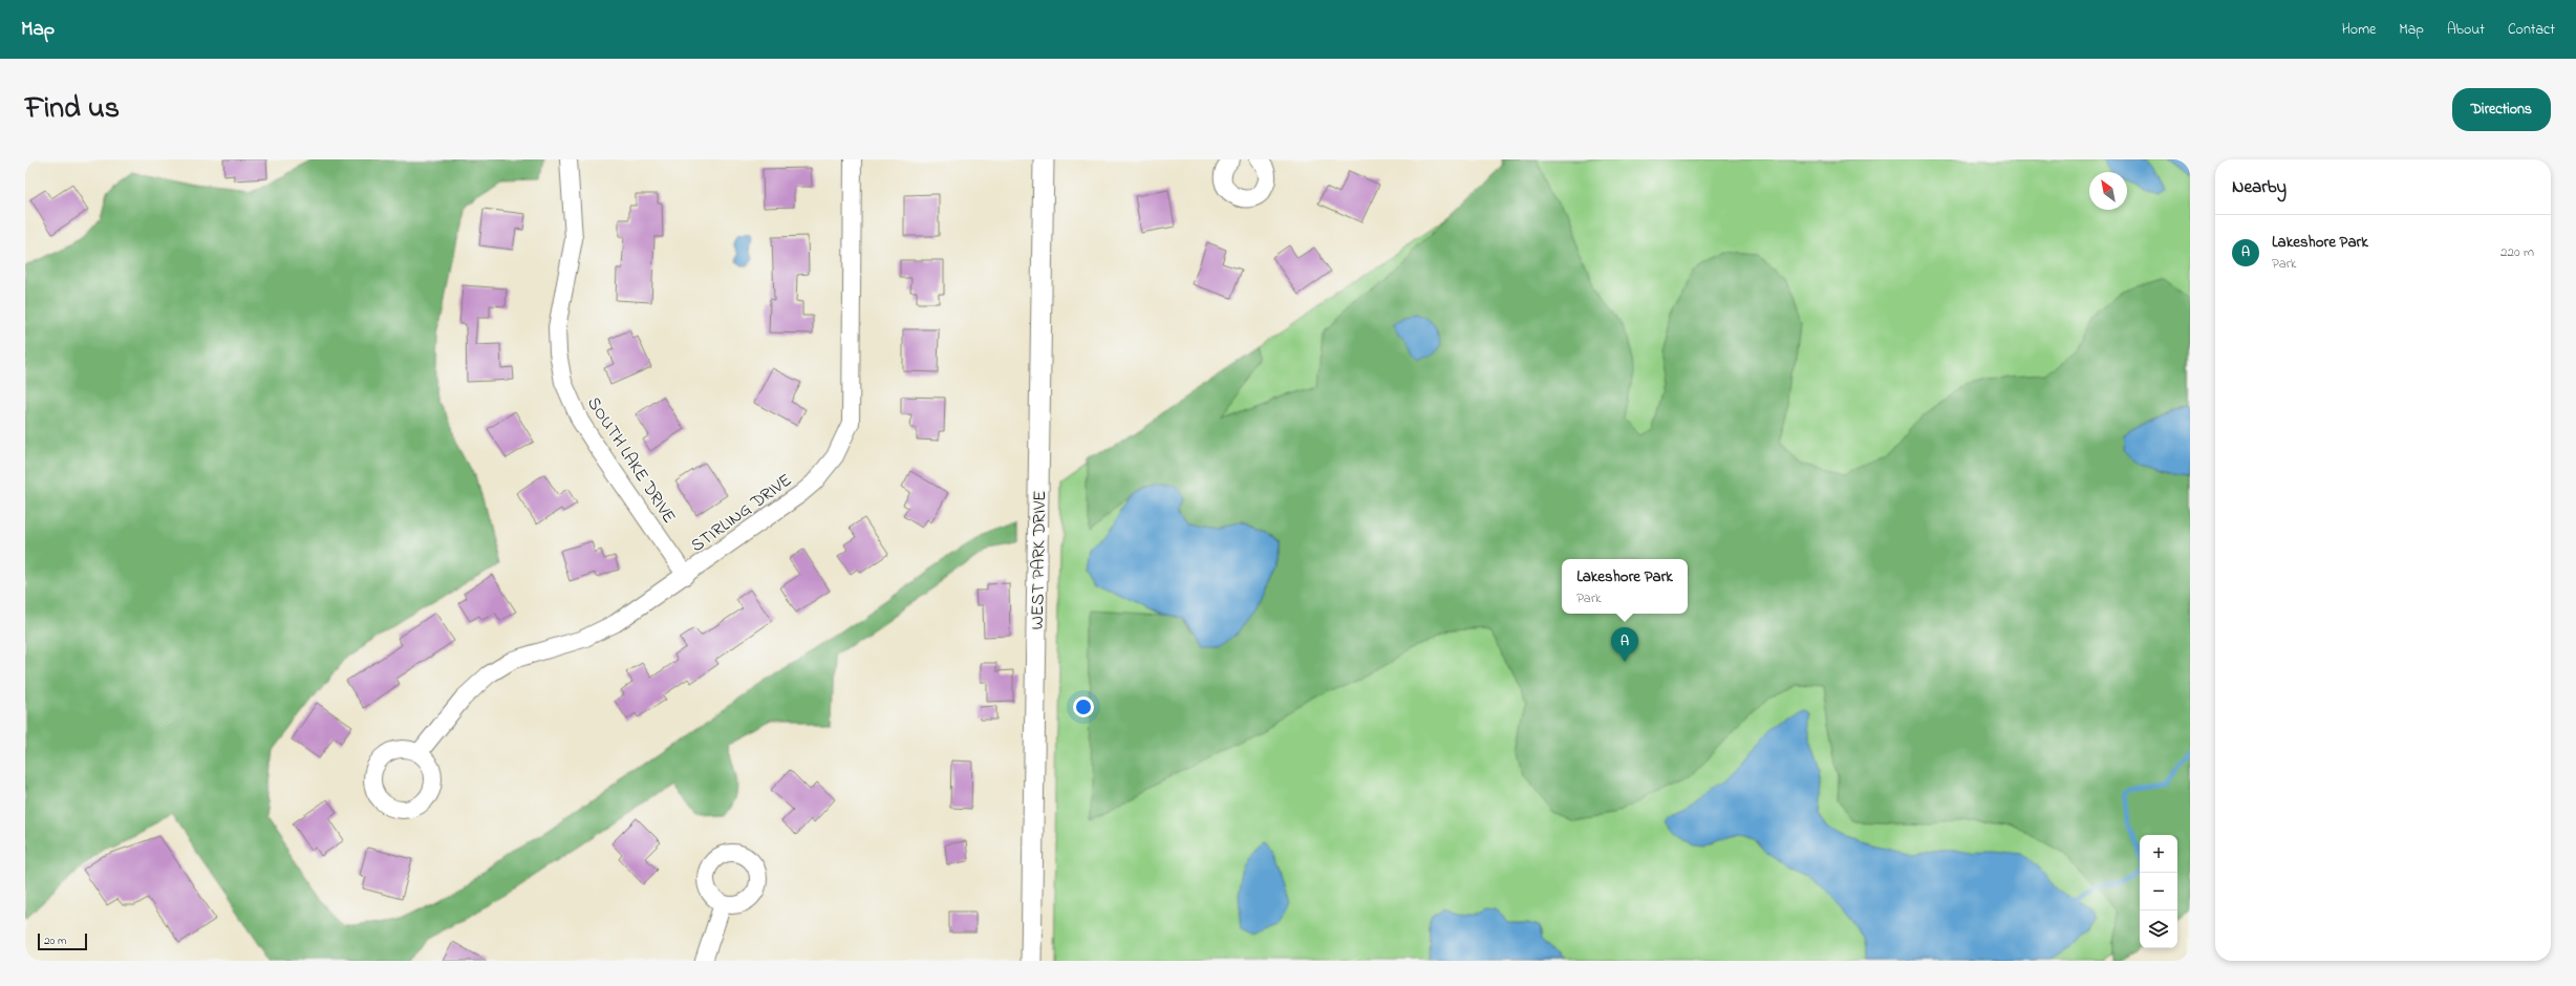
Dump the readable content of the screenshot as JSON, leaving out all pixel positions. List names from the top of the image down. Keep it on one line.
{"streets":{"street":["SOUTH LAKE DRIVE","STIRLING DRIVE","WEST PARK DRIVE"]},"crossings":[["SOUTH LAKE DRIVE","STIRLING DRIVE"]],"scale_bar":"20 m","north":"top left","page":{"header":"Map","nav":["Home","Map","About","Contact"],"title":"Find us","buttons":"Directions","heading":"Nearby","list":[{"mark":"A","name":"Lakeshore Park","note":"Park","value":"220 m"}],"popup":["Lakeshore Park","Park"],"pins":"A","map_buttons":["+","−"],"scale":"20 m"}}
